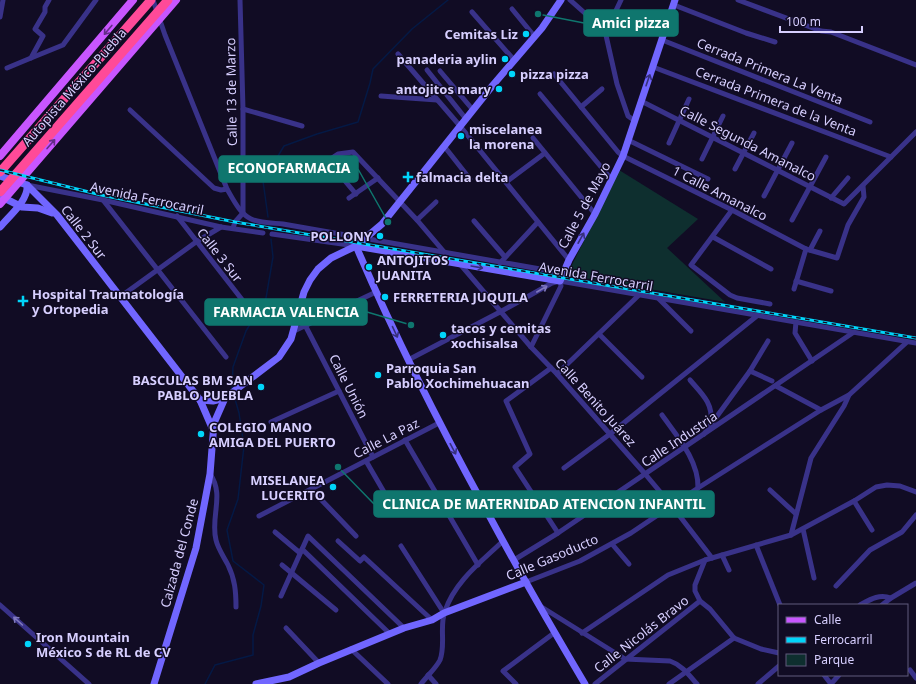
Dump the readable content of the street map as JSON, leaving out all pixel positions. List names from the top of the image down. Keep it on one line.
{"streets":{"highway":["Autopista México-Puebla"],"street":["Cerrada Primera La Venta","Calle 13 de Marzo","Cerrada Primera de la Venta","Calle Segunda Amanalco","1 Calle Amanalco","Avenida Ferrocarril","Calle 5 de Mayo","Calle 2 Sur","Calle 3 Sur","Calle Unión","Calle Benito Juárez","Calle La Paz","Calle Industria","Calzada del Conde","Calle Gasoducto","Calle Nicolás Bravo"]},"crossings":[["Cerrada Primera La Venta","Calle 5 de Mayo"],["Cerrada Primera de la Venta","Calle 5 de Mayo"],["Calle Segunda Amanalco","1 Calle Amanalco"],["Calle Segunda Amanalco","Calle 5 de Mayo"],["1 Calle Amanalco","Calle 5 de Mayo"],["Avenida Ferrocarril","Calle 5 de Mayo"],["Avenida Ferrocarril","Calle 2 Sur"],["Avenida Ferrocarril","Calle 3 Sur"],["Avenida Ferrocarril","Calle Benito Juárez"],["Avenida Ferrocarril","Calle Industria"],["Avenida Ferrocarril","Calzada del Conde"],["Avenida Ferrocarril","Calle Gasoducto"],["Calle 2 Sur","Calzada del Conde"],["Calle Unión","Calle La Paz"],["Calle Benito Juárez","Calle Industria"],["Calle Benito Juárez","Calle Gasoducto"]],"places":{"other":["Amici pizza","Cemitas Liz","panaderia aylin","pizza pizza","antojitos mary","miscelanea la morena","ECONOFARMACIA","POLLONY","ANTOJITOS JUANITA","FERRETERIA JUQUILA","FARMACIA VALENCIA","tacos y cemitas xochisalsa","Parroquia San Pablo Xochimehuacan","BASCULAS BM SAN PABLO PUEBLA","COLEGIO MANO AMIGA DEL PUERTO","CLINICA DE MATERNIDAD ATENCION INFANTIL","MISELANEA LUCERITO","Iron Mountain México S de RL de CV"],"health":["falmacia delta","Hospital Traumatología y Ortopedia"]},"legend":["Calle","Ferrocarril","Parque"],"scale_bar":"100 m"}
